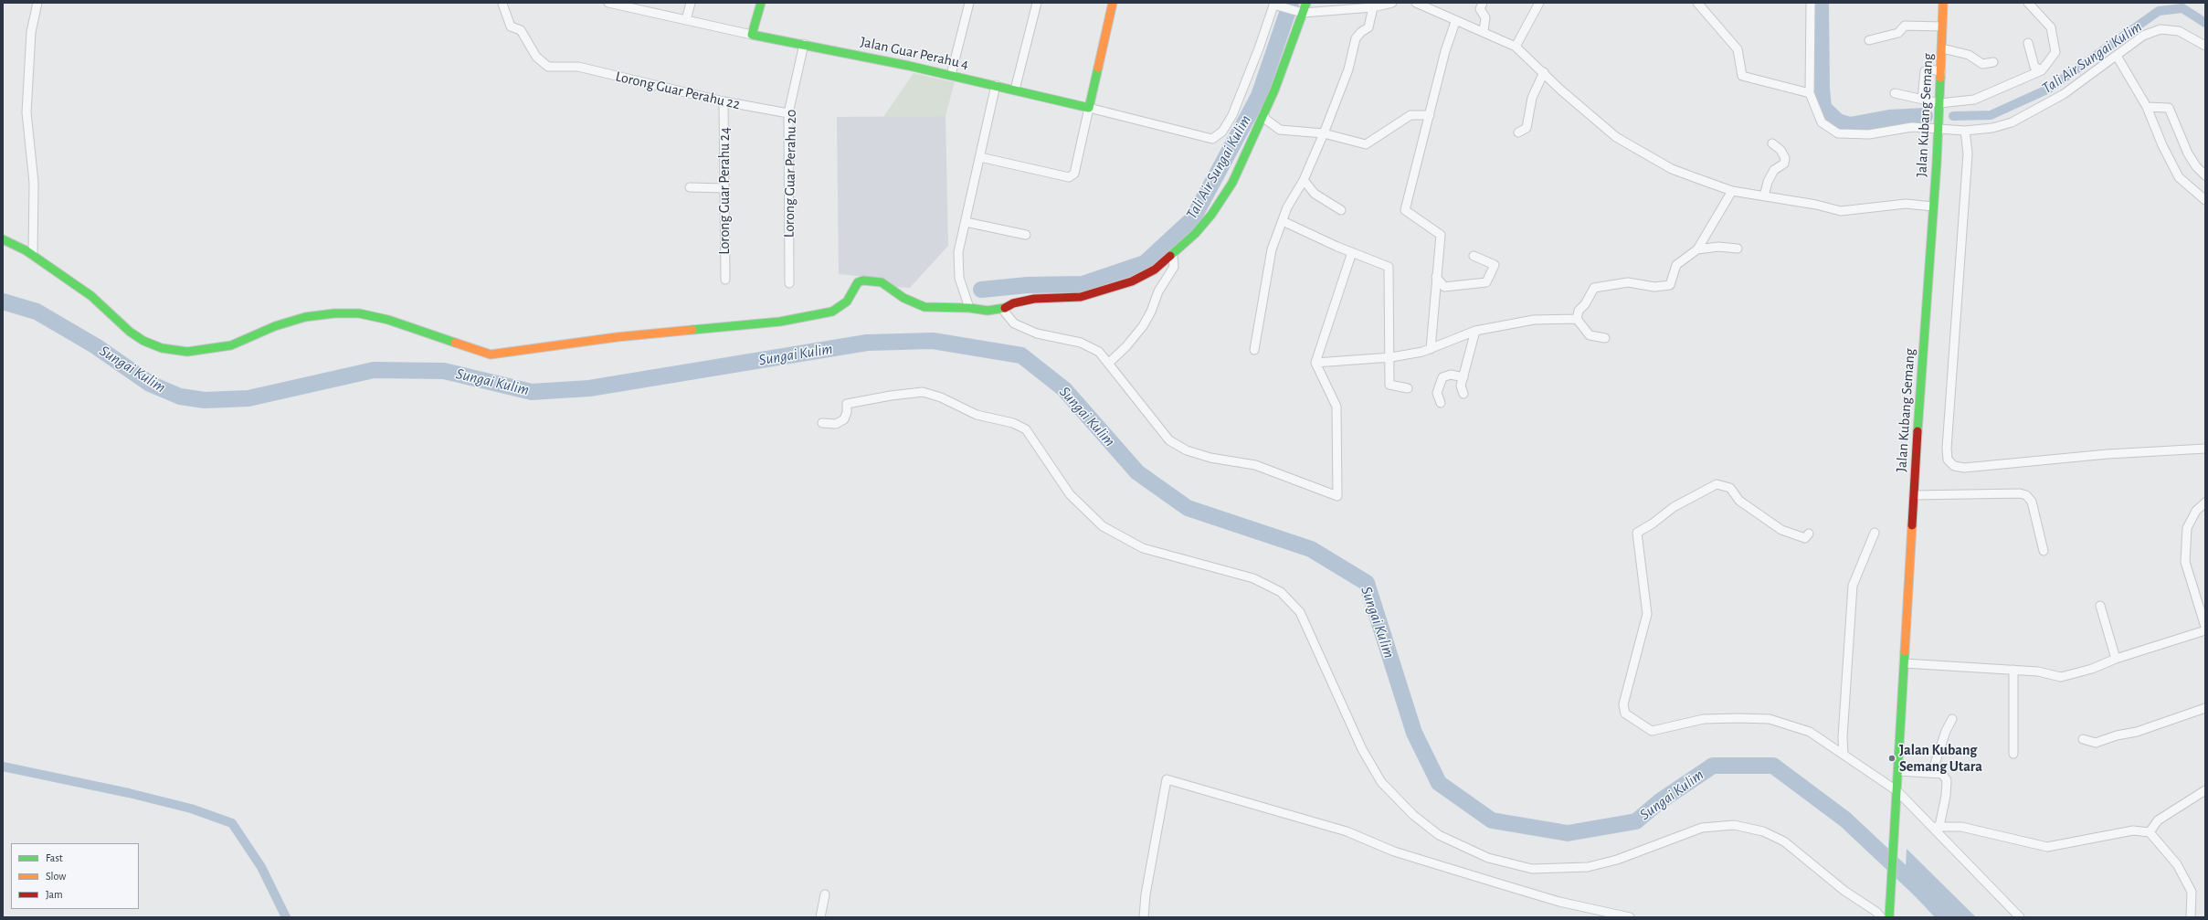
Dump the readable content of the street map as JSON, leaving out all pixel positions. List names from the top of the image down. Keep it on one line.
{"streets":{"street":["Jalan Guar Perahu 4","Lorong Guar Perahu 22","Jalan Kubang Semang","Lorong Guar Perahu 20","Lorong Guar Perahu 24"]},"crossings":[["Jalan Guar Perahu 4","Lorong Guar Perahu 20"],["Lorong Guar Perahu 22","Lorong Guar Perahu 20"],["Lorong Guar Perahu 22","Lorong Guar Perahu 24"]],"water":["Tali Air Sungai Kulim","Sungai Kulim"],"places":["Jalan Kubang Semang Utara"],"legend":["Fast","Slow","Jam"]}
